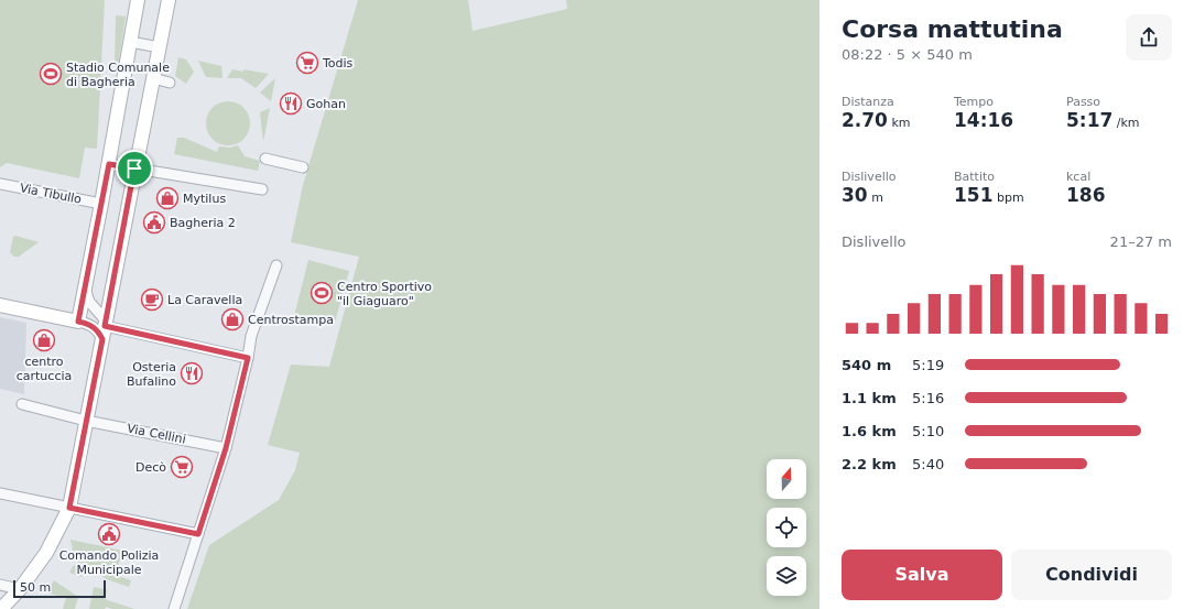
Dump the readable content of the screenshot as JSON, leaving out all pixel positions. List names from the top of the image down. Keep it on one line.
{"streets":{"street":["Via Tibullo","Via Cellini"]},"places":{"supermarket":["Todis","Decò"],"sports":["Stadio Comunale di Bagheria","Centro Sportivo \"il Giaguaro\""],"restaurant":["Gohan","Osteria Bufalino"],"shop":["Mytilus","Centrostampa","centro cartuccia"],"public building":["Bagheria 2","Comando Polizia Municipale"],"cafe":["La Caravella"]},"scale_bar":"50 m","north":"top","page":{"heading":["Corsa mattutina","08:22 · 5 × 540 m"],"stats":[["Distanza","2.70 km"],["Tempo","14:16"],["Passo","5:17 /km"],["Dislivello","30 m"],["Battito","151 bpm"],["kcal","186"]],"chart":["Dislivello","21–27 m"],"list":[{"name":"540 m","note":"5:19"},{"name":"1.1 km","note":"5:16"},{"name":"1.6 km","note":"5:10"},{"name":"2.2 km","note":"5:40"}],"buttons":["Salva","Condividi"],"scale":"50 m"}}
